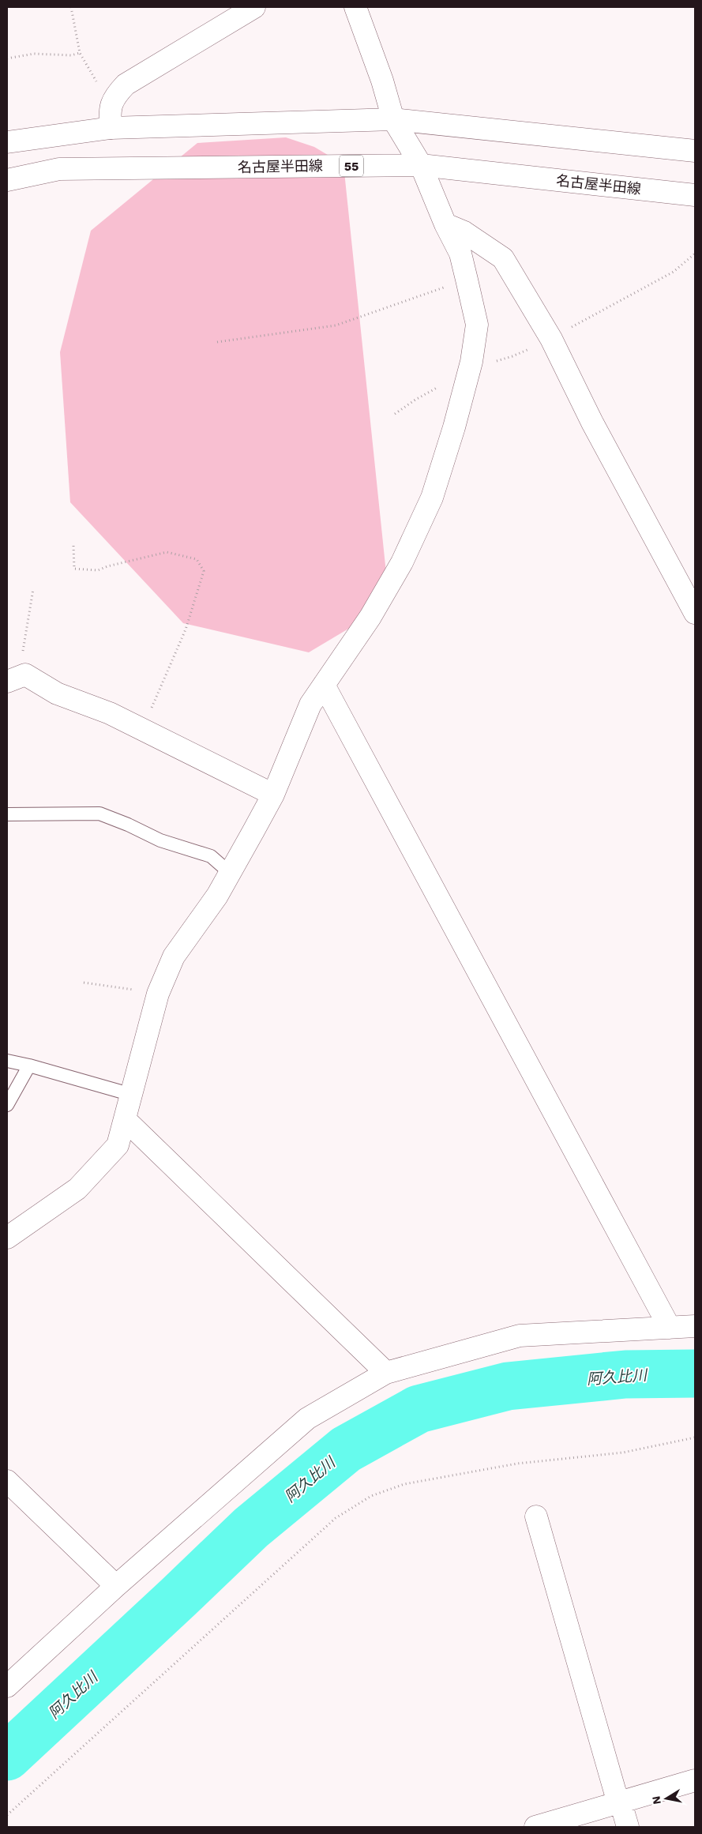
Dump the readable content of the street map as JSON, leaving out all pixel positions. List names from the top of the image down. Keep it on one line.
{"streets":{"street":["55","名古屋半田線"]},"water":["阿久比川"],"north":"left"}
